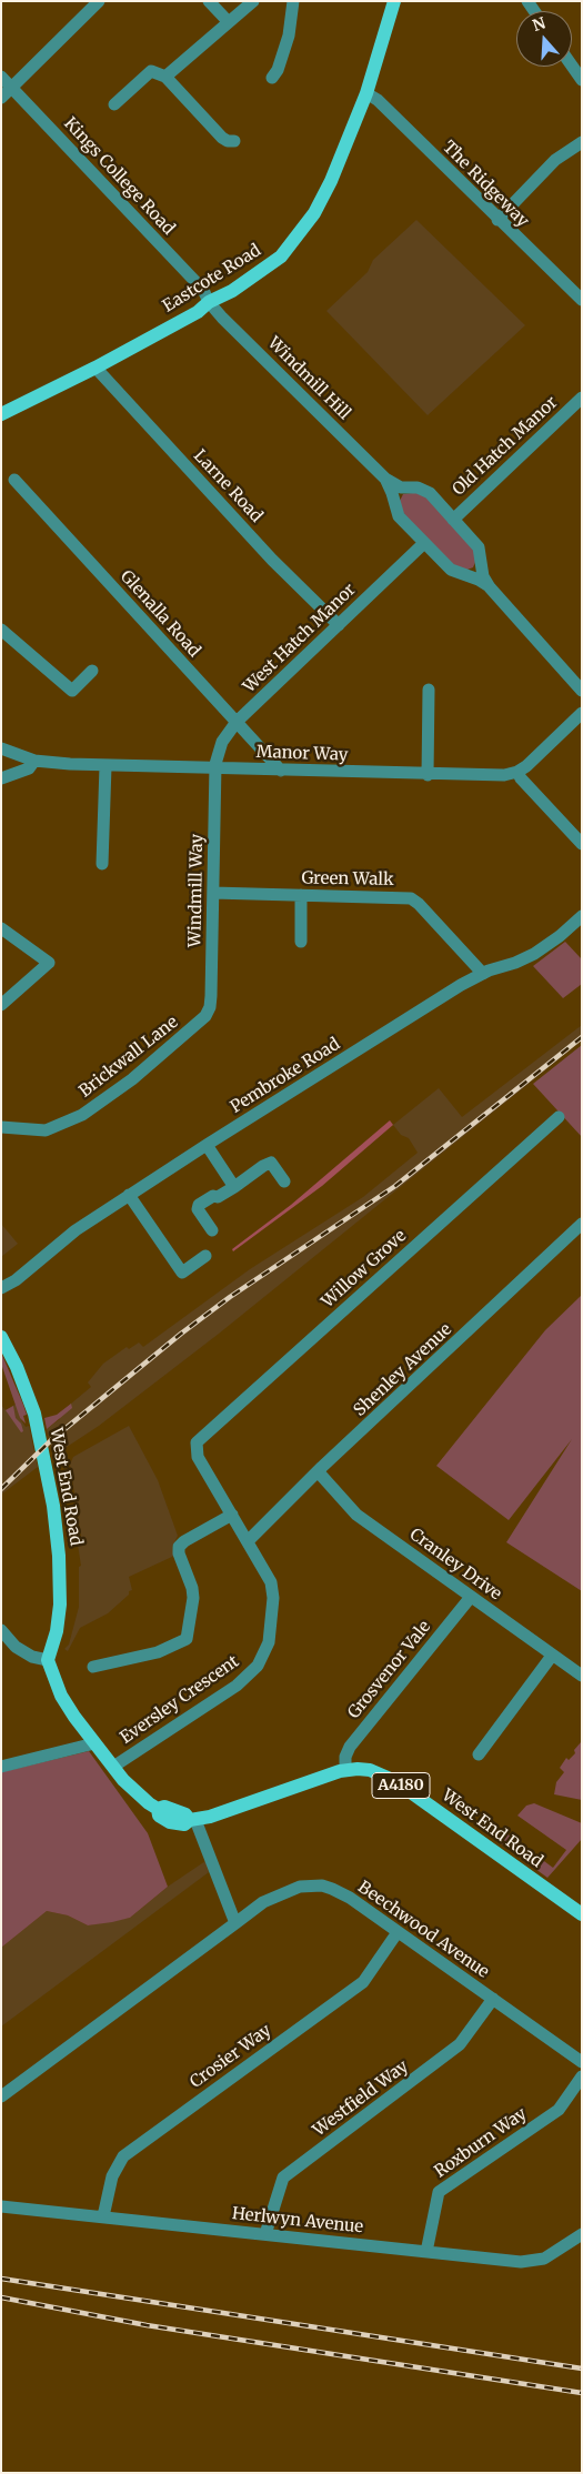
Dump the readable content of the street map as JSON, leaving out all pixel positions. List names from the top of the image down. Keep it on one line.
{"streets":{"main road":["Eastcote Road","West End Road","A4180"],"street":["Kings College Road","The Ridgeway","Windmill Hill","Old Hatch Manor","Larne Road","Glenalla Road","West Hatch Manor","Manor Way","Green Walk","Windmill Way","Brickwall Lane","Pembroke Road","Willow Grove","Shenley Avenue","Cranley Drive","Grosvenor Vale","Eversley Crescent","Beechwood Avenue","Crosier Way","Westfield Way","Roxburn Way","Herlwyn Avenue"]},"crossings":[["Kings College Road","Eastcote Road"],["Kings College Road","Windmill Hill"],["The Ridgeway","Eastcote Road"],["Eastcote Road","Windmill Hill"],["Eastcote Road","Larne Road"],["Windmill Hill","Old Hatch Manor"],["Windmill Hill","West Hatch Manor"],["Larne Road","West Hatch Manor"],["Glenalla Road","West Hatch Manor"],["Glenalla Road","Manor Way"],["West Hatch Manor","Manor Way"],["West Hatch Manor","Windmill Way"],["Manor Way","Windmill Way"],["Green Walk","Windmill Way"],["Green Walk","Pembroke Road"],["Windmill Way","Brickwall Lane"],["Willow Grove","Eversley Crescent"],["Shenley Avenue","Cranley Drive"],["Shenley Avenue","Eversley Crescent"],["West End Road","Grosvenor Vale"],["Cranley Drive","Grosvenor Vale"],["Beechwood Avenue","Crosier Way"],["Beechwood Avenue","Westfield Way"],["Crosier Way","Herlwyn Avenue"],["Westfield Way","Herlwyn Avenue"],["Roxburn Way","Herlwyn Avenue"]],"north":"top"}
